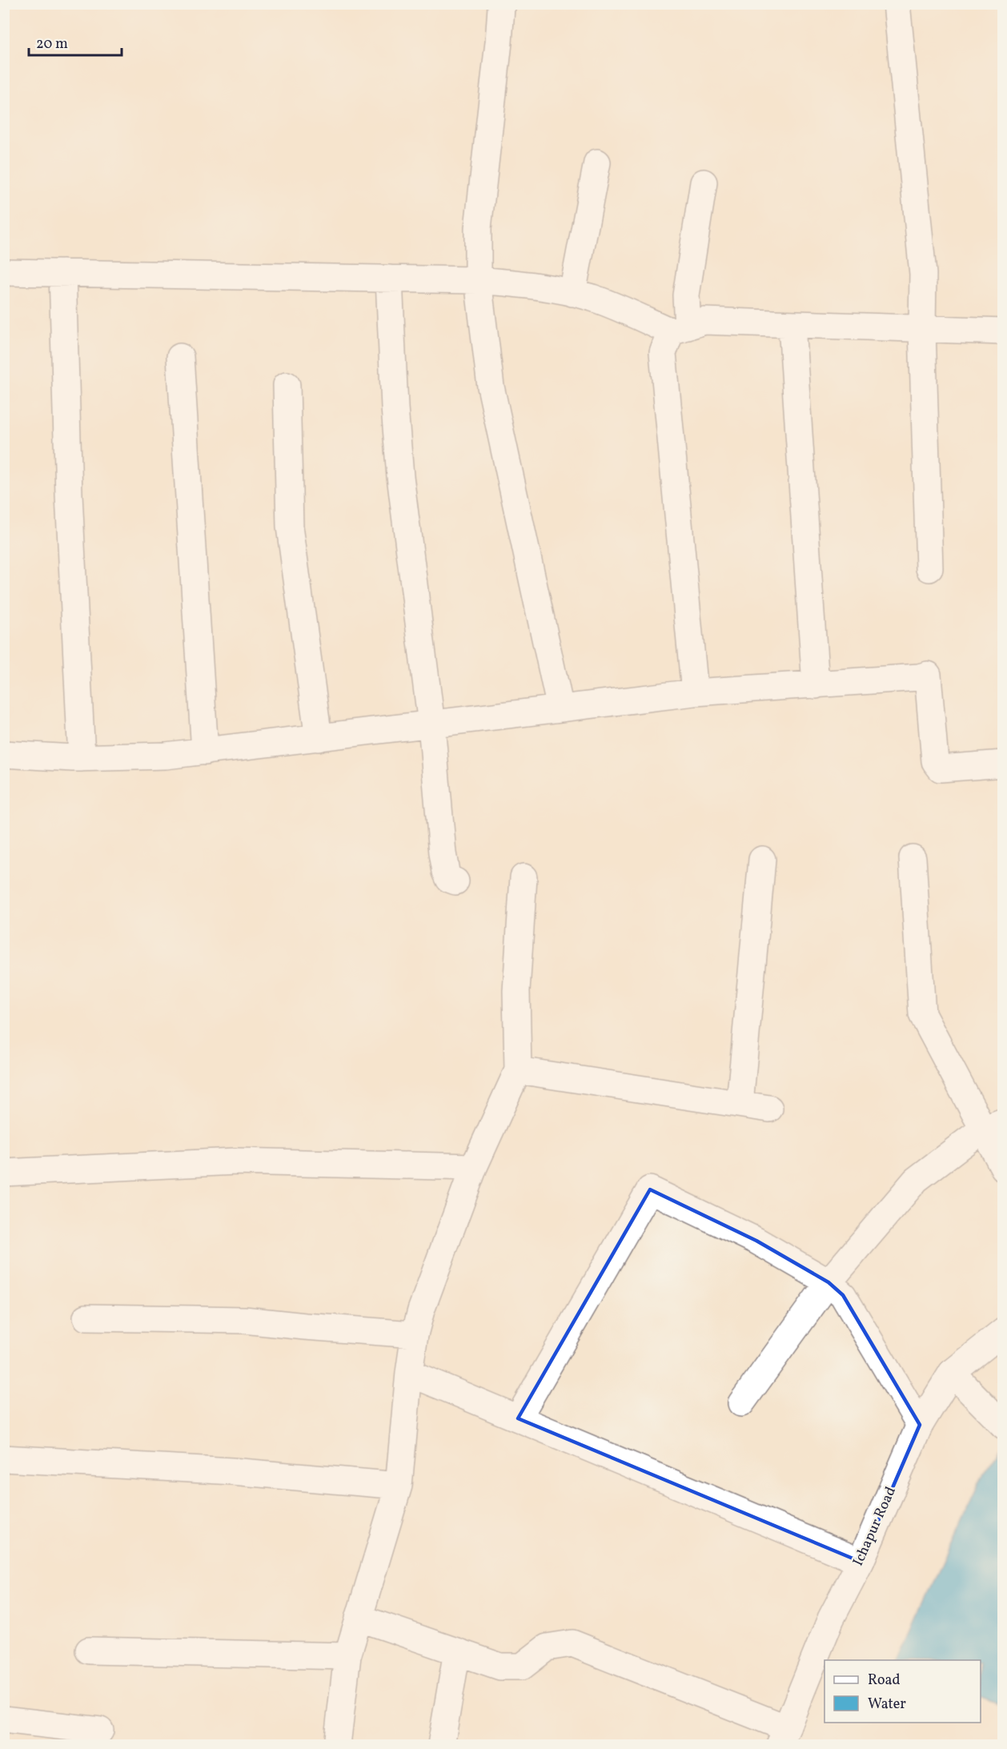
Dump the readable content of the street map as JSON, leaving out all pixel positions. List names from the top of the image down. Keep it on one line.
{"streets":{"street":["Ichapur Road"]},"legend":["Road","Water"],"scale_bar":"20 m"}
